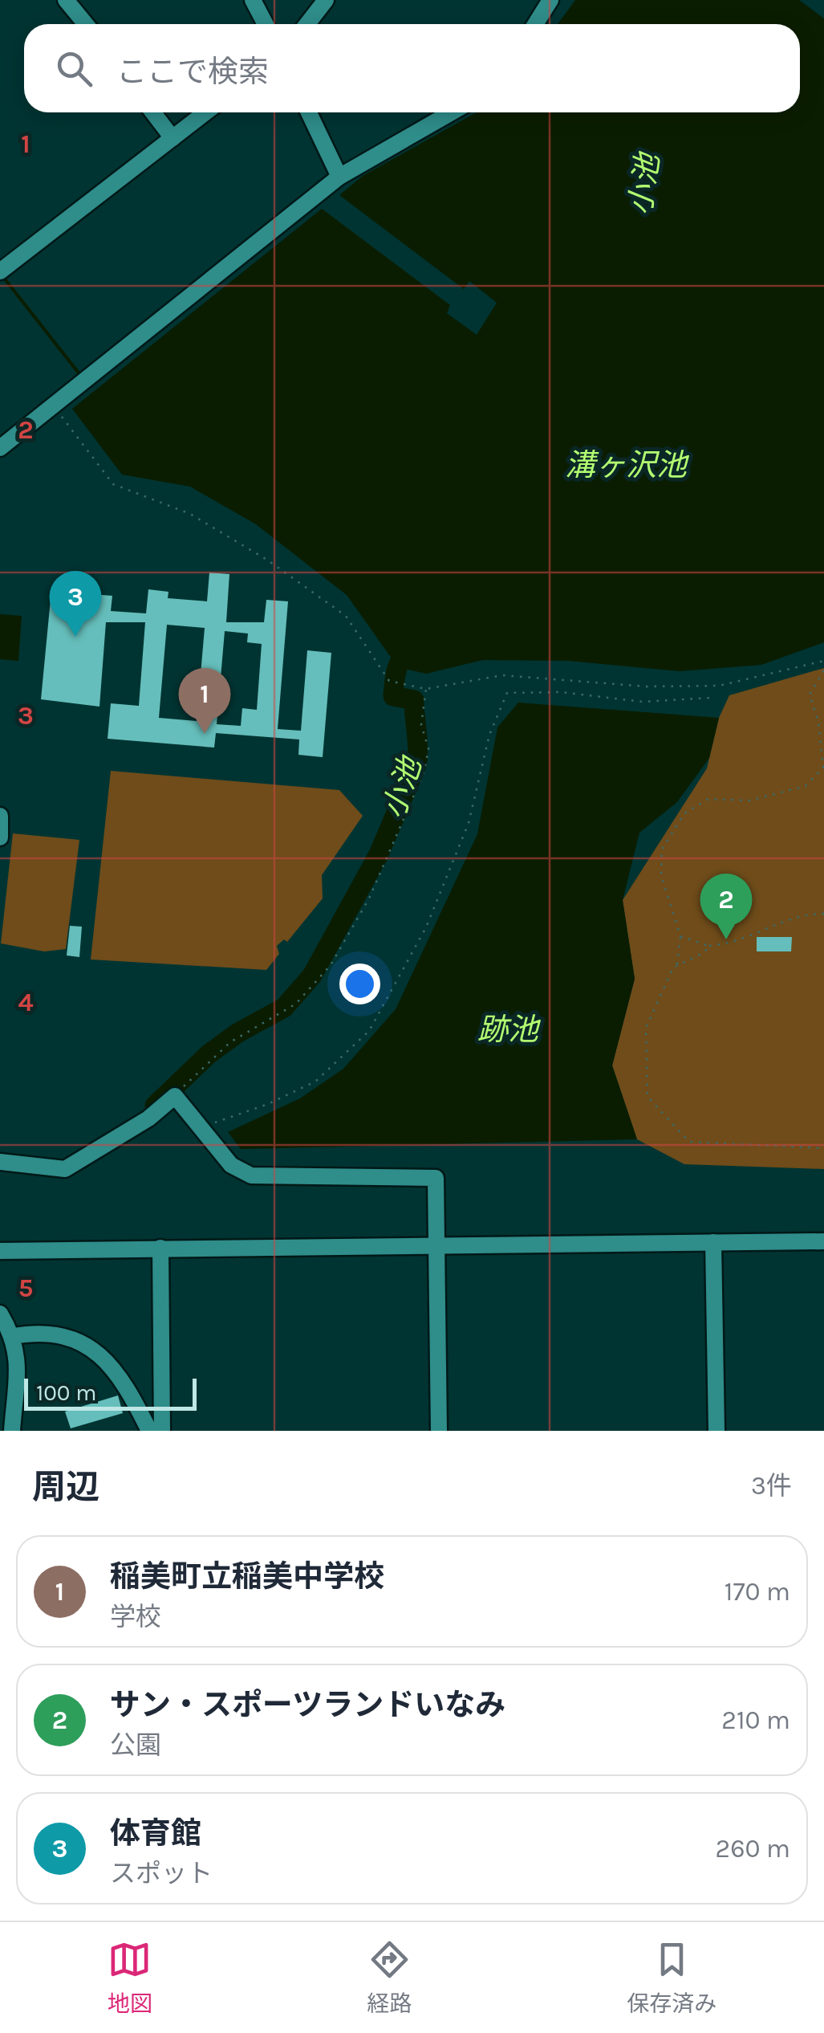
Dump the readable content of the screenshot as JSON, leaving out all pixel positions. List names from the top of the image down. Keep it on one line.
{"water":["小池","溝ヶ沢池","跡池"],"scale_bar":"100 m","page":{"search":"ここで検索","pins":["3","1","2"],"scale":"100 m","heading":["周辺","3件"],"list":[{"mark":"1","name":"稲美町立稲美中学校","note":"学校","value":"170 m"},{"mark":"2","name":"サン・スポーツランドいなみ","note":"公園","value":"210 m"},{"mark":"3","name":"体育館","note":"スポット","value":"260 m"}],"nav":["地図","経路","保存済み"]},"grid":{"rows":["1","2","3","4","5"]}}
